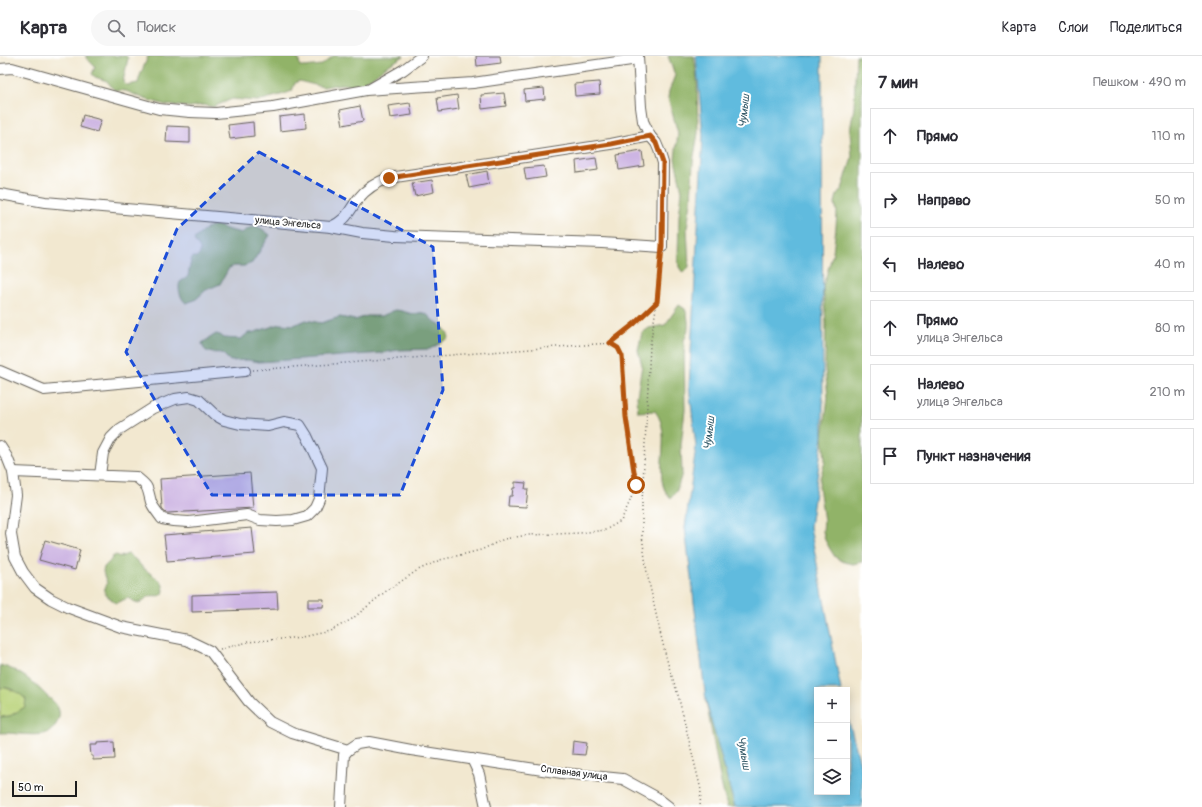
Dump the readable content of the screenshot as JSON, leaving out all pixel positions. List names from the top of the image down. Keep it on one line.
{"streets":{"street":["улица Энгельса","Сплавная улица"]},"water":["Чумыш"],"scale_bar":"50 m","page":{"header":"Карта","search":"Поиск","nav":["Карта","Слои","Поделиться"],"heading":["7 мин","Пешком · 490 m"],"list":[["Прямо","110 m"],["Направо","50 m"],["Налево","40 m"],["Прямо","улица Энгельса","80 m"],["Налево","улица Энгельса","210 m"],"Пункт назначения"],"map_buttons":["+","−"],"scale":"50 m"}}
